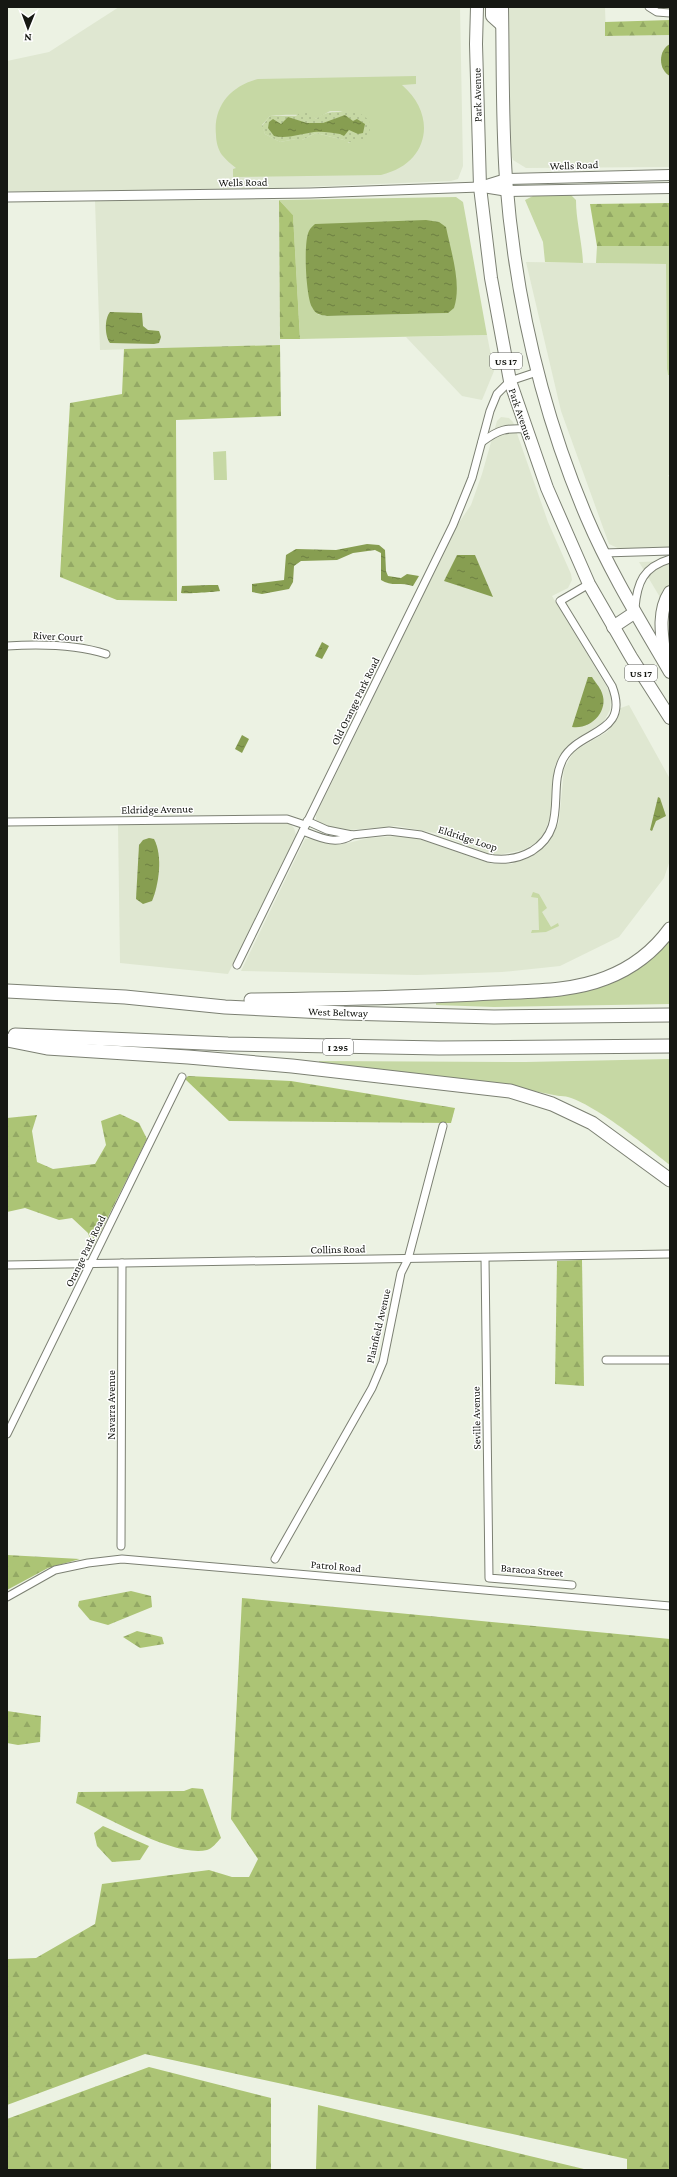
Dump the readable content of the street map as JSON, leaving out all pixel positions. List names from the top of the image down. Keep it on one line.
{"streets":{"highway":["Park Avenue","US 17","West Beltway","I 295"],"main road":["Wells Road"],"street":["River Court","Old Orange Park Road","Eldridge Avenue","Eldridge Loop","Collins Road","Orange Park Road","Plainfield Avenue","Navarra Avenue","Seville Avenue","Patrol Road","Baracoa Street"]},"crossings":[["Park Avenue","Wells Road"],["Park Avenue","Old Orange Park Road"],["Park Avenue","Eldridge Loop"],["Wells Road","US 17"],["US 17","Old Orange Park Road"],["Old Orange Park Road","Eldridge Avenue"],["Old Orange Park Road","Eldridge Loop"],["Eldridge Avenue","Eldridge Loop"],["Collins Road","Orange Park Road"],["Collins Road","Plainfield Avenue"],["Collins Road","Navarra Avenue"],["Collins Road","Seville Avenue"],["Seville Avenue","Baracoa Street"]],"north":"bottom"}
